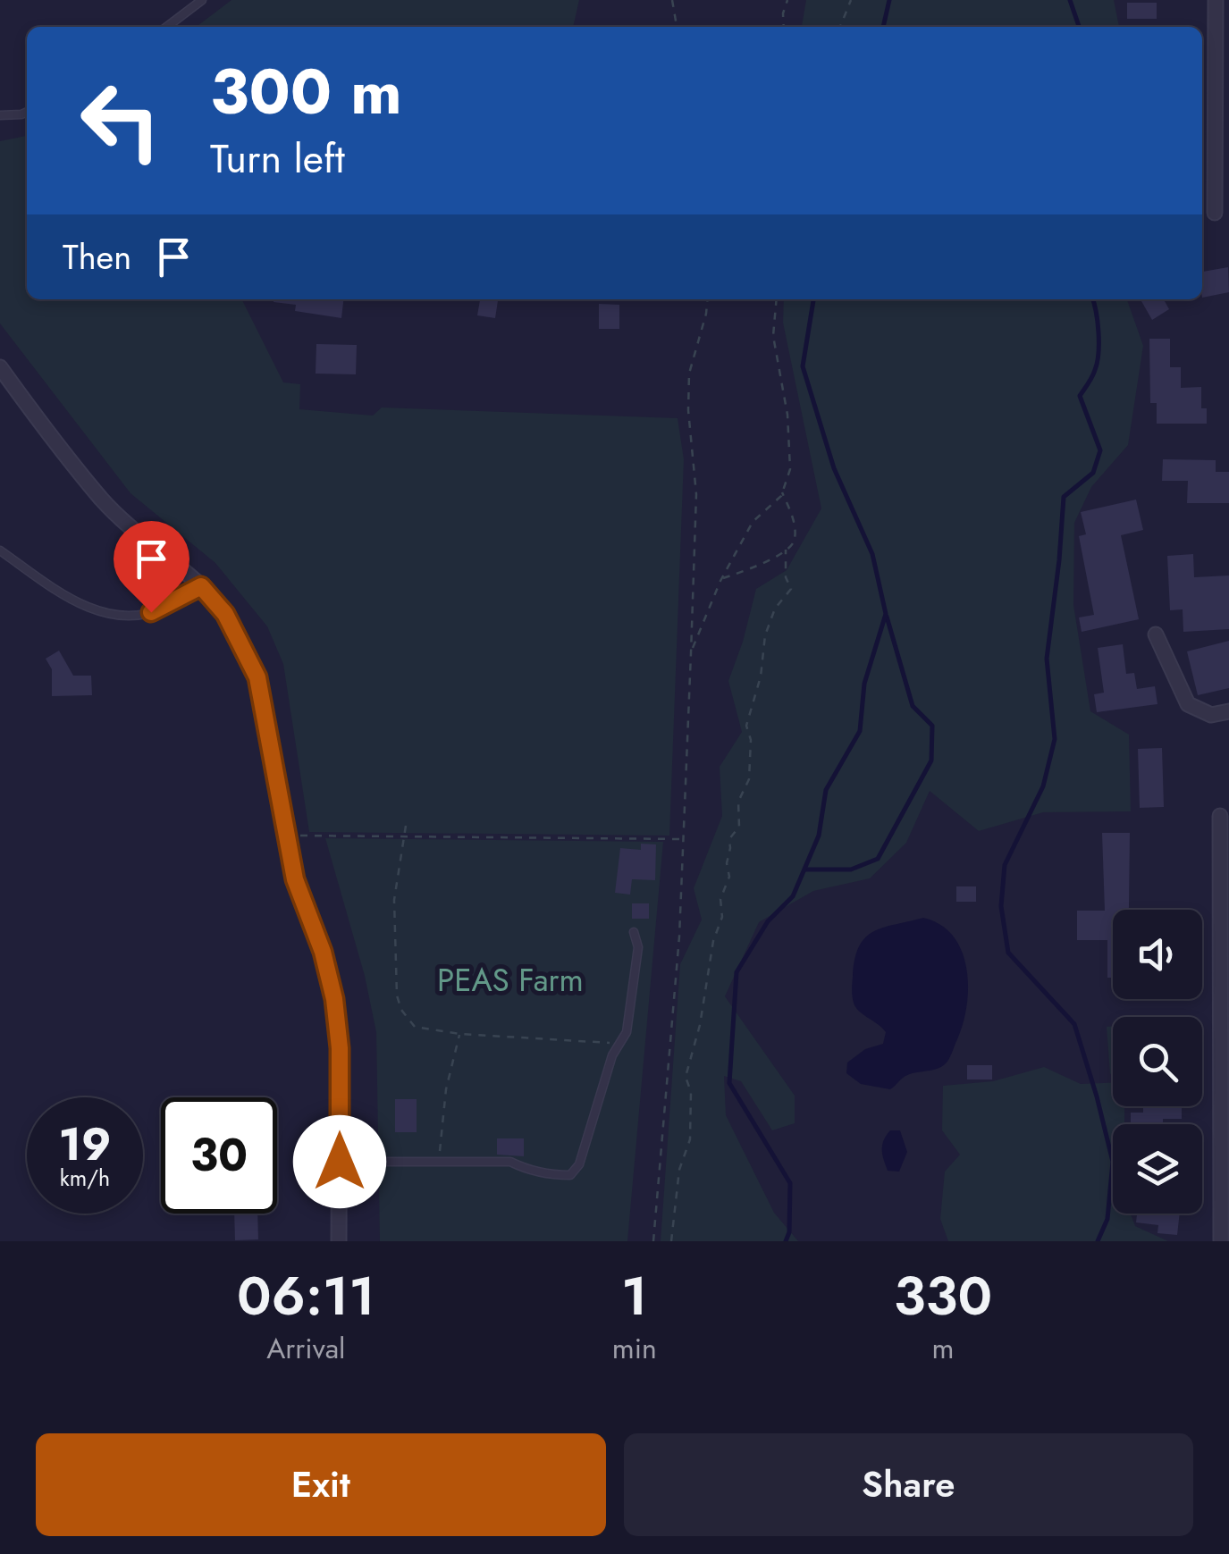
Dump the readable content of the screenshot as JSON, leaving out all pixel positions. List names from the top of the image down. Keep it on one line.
{"parks":["PEAS Farm"],"page":{"turn":["300 m","Turn left"],"then":"Then","speed":"19 km/h","limit":"30","eta":["06:11","Arrival","1","min","330","m"],"buttons":["Exit","Share"]}}
